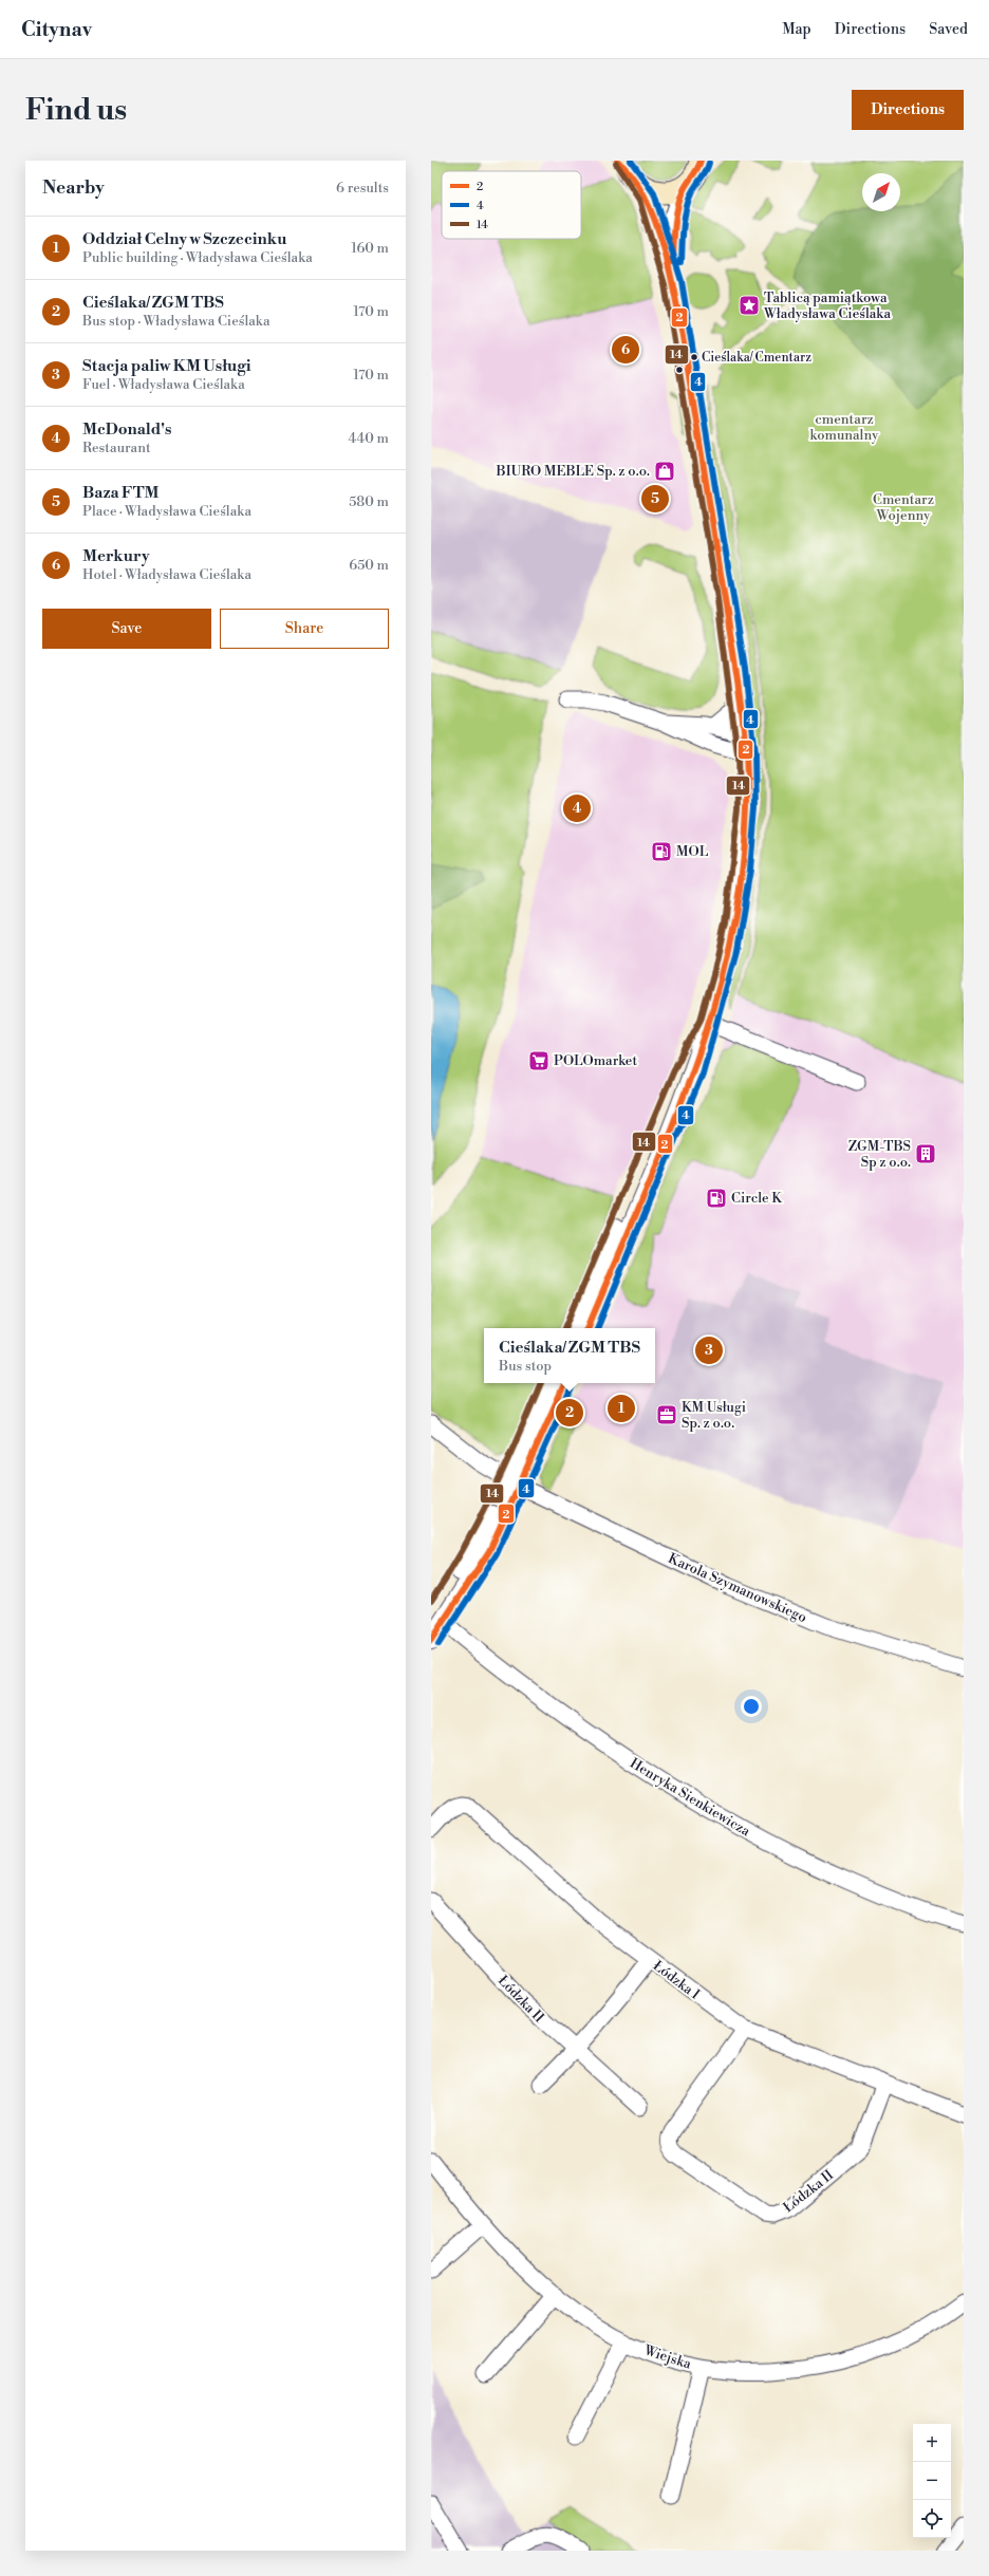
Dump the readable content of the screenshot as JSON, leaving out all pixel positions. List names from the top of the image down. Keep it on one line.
{"streets":{"street":["Karola Szymanowskiego","Henryka Sienkiewicza","Łódzka I","Łódzka II","Wiejska"]},"crossings":[["Łódzka I","Łódzka II"]],"parks":["cmentarz komunalny","Cmentarz Wojenny"],"places":{"place":["Tablicą pamiątkowa Władysława Cieślaka"],"other":["Cieślaka/ Cmentarz"],"shop":["BIURO MEBLE Sp. z o.o."],"fuel station":["MOL","Circle K"],"supermarket":["POLOmarket"],"building":["ZGM-TBS Sp z o.o."],"office":["KM Usługi Sp. z o.o."]},"lines":["transit line 2","transit line 4","transit line 14"],"legend":["2","4","14"],"north":"top right","page":{"header":"Citynav","nav":["Map","Directions","Saved"],"buttons":["Directions",["Save","Share"]],"title":"Find us","heading":["Nearby","6 results"],"list":[{"mark":"1","name":"Oddział Celny w Szczecinku","note":"Public building · Władysława Cieślaka","value":"160 m"},{"mark":"2","name":"Cieślaka/ ZGM TBS","note":"Bus stop · Władysława Cieślaka","value":"170 m"},{"mark":"3","name":"Stacja paliw KM Usługi","note":"Fuel · Władysława Cieślaka","value":"170 m"},{"mark":"4","name":"McDonald's","note":"Restaurant","value":"440 m"},{"mark":"5","name":"Baza FTM","note":"Place · Władysława Cieślaka","value":"580 m"},{"mark":"6","name":"Merkury","note":"Hotel · Władysława Cieślaka","value":"650 m"}],"pins":["6","5","4","3","1","2"],"popup":["Cieślaka/ ZGM TBS","Bus stop"],"map_buttons":["+","−"]}}
